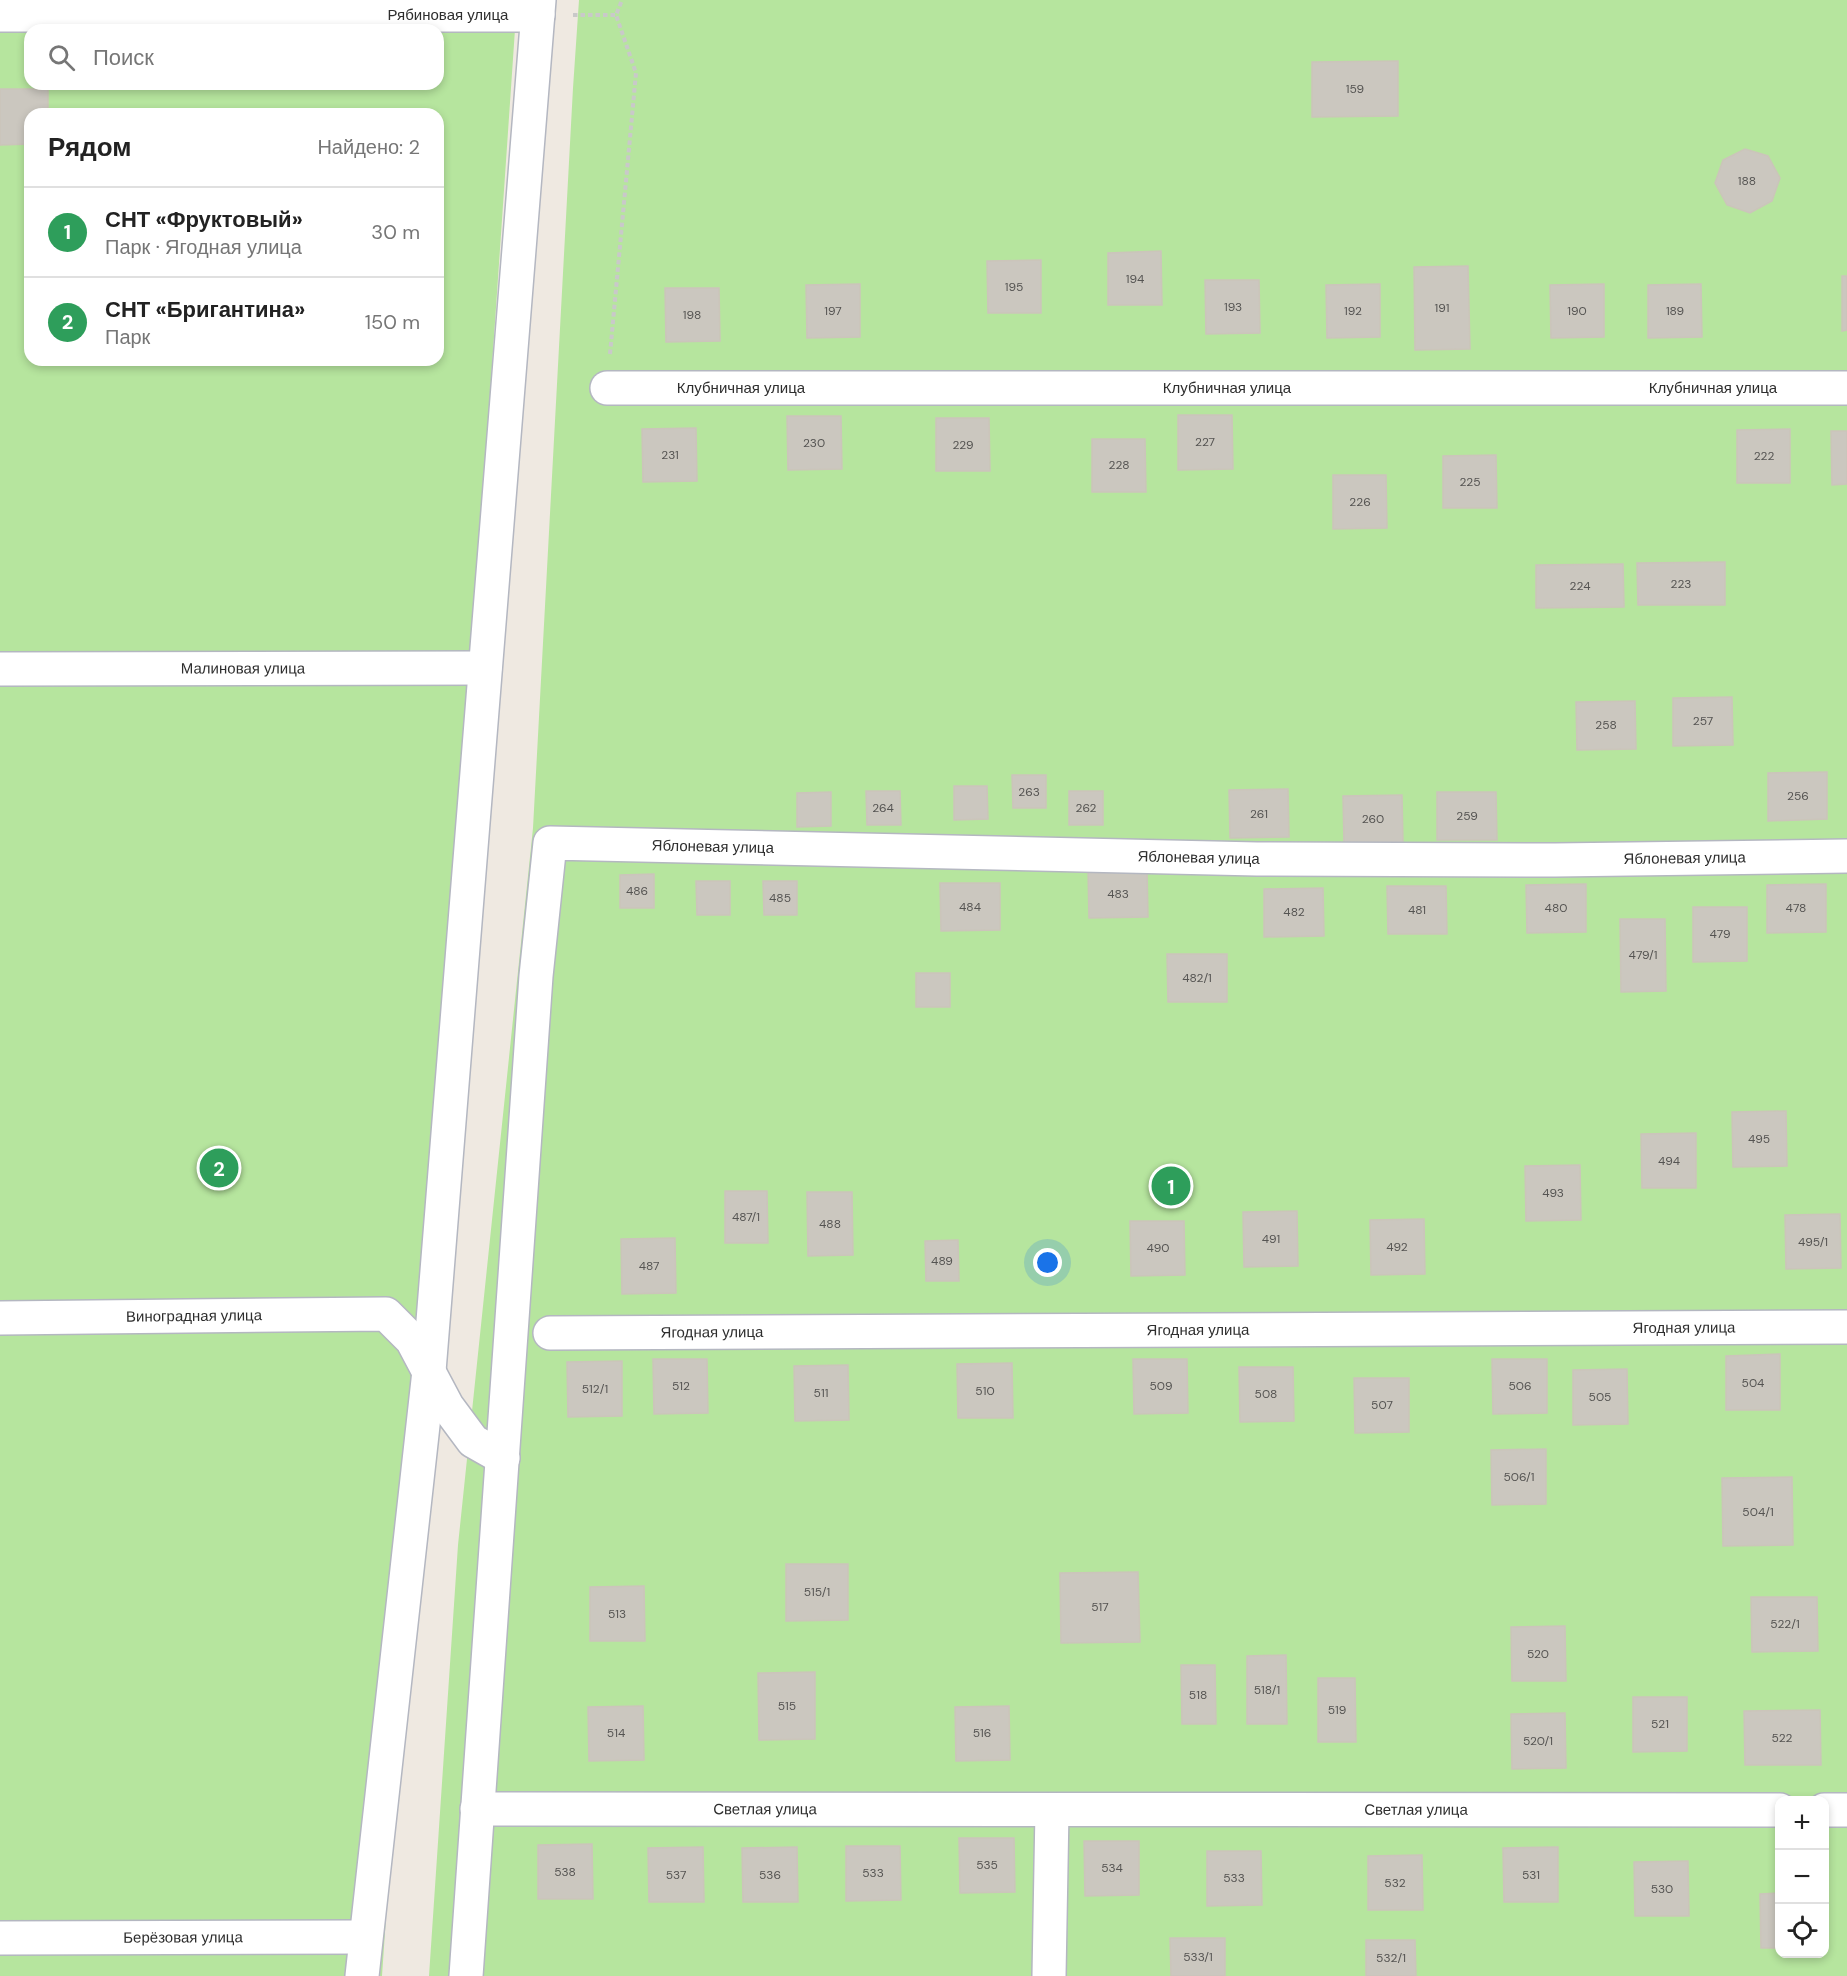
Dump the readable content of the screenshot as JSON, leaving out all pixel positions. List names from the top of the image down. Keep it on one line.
{"streets":{"street":["Рябиновая улица","Клубничная улица","Малиновая улица","Яблоневая улица","Виноградная улица","Ягодная улица","Светлая улица","Берёзовая улица"]},"house_numbers":["159","188","194","195","193","191","197","192","190","189","198","227","230","229","231","222","228","225","226","223","224","257","258","263","256","264","262","261","259","260","486","483","485","484","480","478","481","482","479","479/1","482/1","495","494","493","487/1","488","491","495/1","492","490","489","487","504","512","509","506","512/1","510","511","508","505","507","506/1","504/1","515/1","517","513","522/1","520","518/1","518","515","519","521","514","516","522","520/1","535","534","538","533","537","536","531","533","532","530","533/1","532/1"],"page":{"search":"Поиск","heading":["Рядом","Найдено: 2"],"list":[{"mark":"1","name":"СНТ «Фруктовый»","note":"Парк · Ягодная улица","value":"30 m"},{"mark":"2","name":"СНТ «Бригантина»","note":"Парк","value":"150 m"}],"pins":["2","1"],"map_buttons":["+","−"]}}
